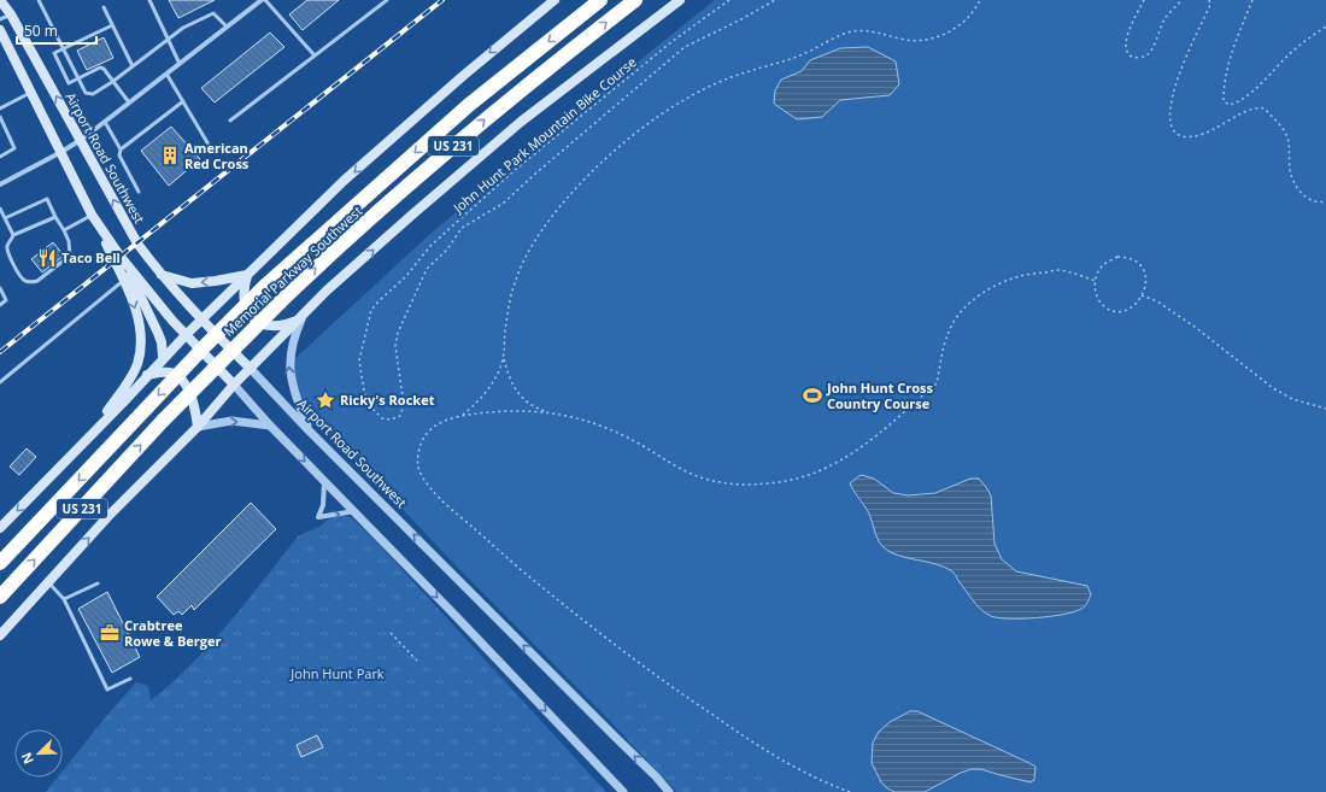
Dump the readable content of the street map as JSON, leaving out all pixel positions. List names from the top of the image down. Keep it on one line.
{"streets":{"highway":["US 231","Memorial Parkway Southwest"],"main road":["Airport Road Southwest"],"path":["John Hunt Park Mountain Bike Course"]},"parks":["John Hunt Park"],"places":{"building":["American Red Cross"],"restaurant":["Taco Bell"],"sports":["John Hunt Cross Country Course"],"place":["Ricky's Rocket"],"office":["Crabtree Rowe & Berger"]},"scale_bar":"50 m","north":"bottom left"}
